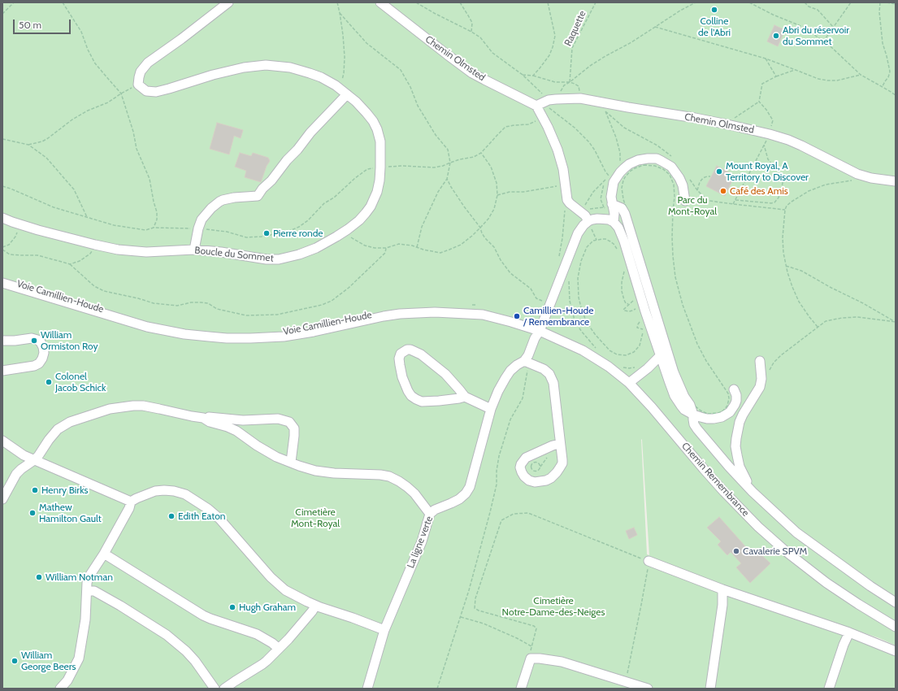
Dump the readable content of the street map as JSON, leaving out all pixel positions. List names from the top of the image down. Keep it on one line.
{"streets":{"street":["Chemin Olmsted","Boucle du Sommet","Voie Camillien-Houde","Chemin Remembrance","La ligne verte"],"path":["Raquette"]},"crossings":[["Voie Camillien-Houde","Chemin Remembrance"],["Voie Camillien-Houde","La ligne verte"],["Chemin Remembrance","La ligne verte"]],"parks":["Parc du Mont-Royal","Cimetière Mont-Royal","Cimetière Notre-Dame-des-Neiges"],"places":["Colline de l'Abri","Abri du réservoir du Sommet","Mount Royal, A Territory to Discover","Café des Amis","Pierre ronde","Camillien-Houde / Remembrance","William Ormiston Roy","Colonel Jacob Schick","Henry Birks","Mathew Hamilton Gault","Edith Eaton","Cavalerie SPVM","William Notman","Hugh Graham","William George Beers"],"scale_bar":"50 m"}
